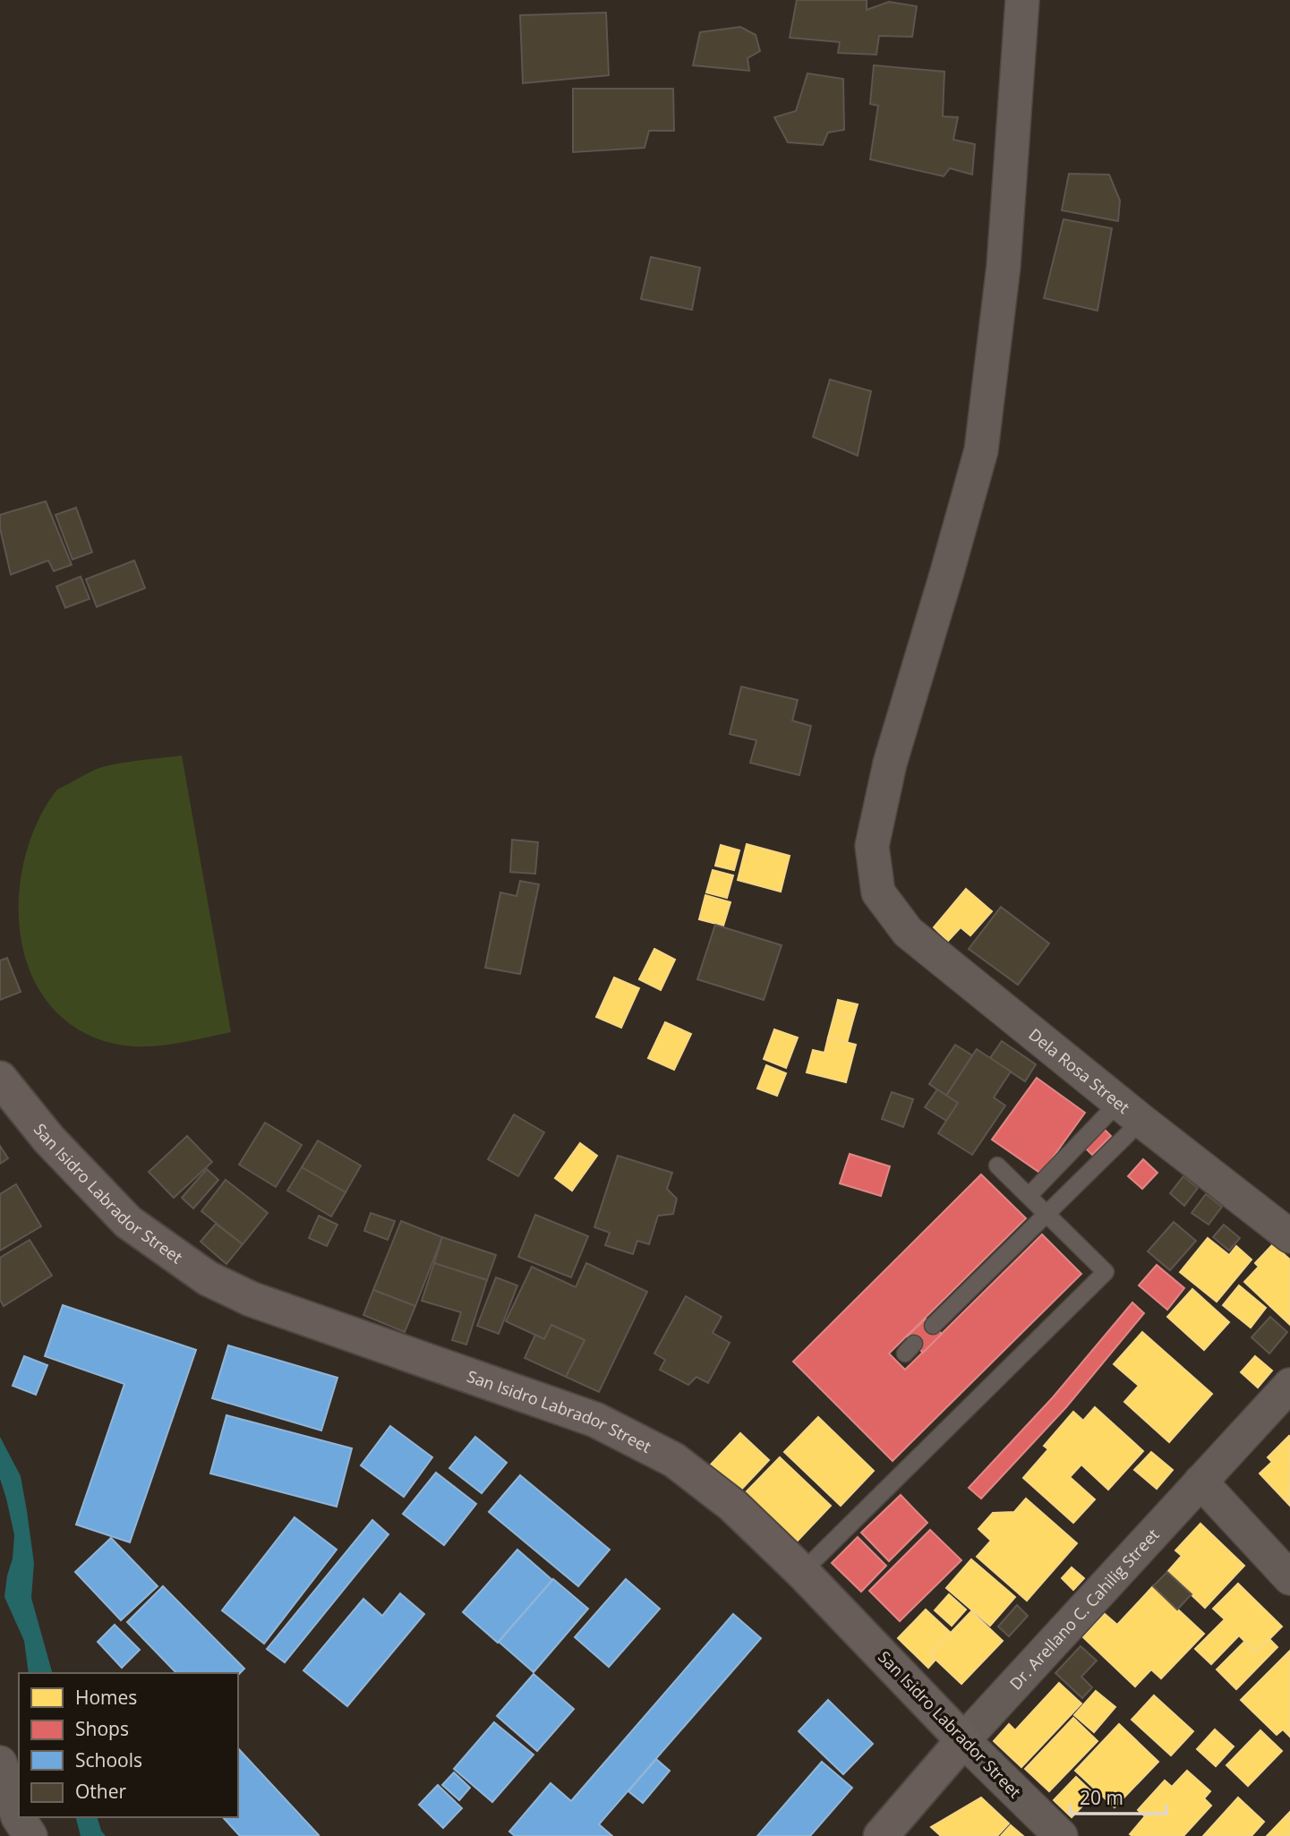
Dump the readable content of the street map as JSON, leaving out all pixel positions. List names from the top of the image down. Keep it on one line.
{"streets":{"main road":["San Isidro Labrador Street","Dr. Arellano C. Cahilig Street"],"street":["Dela Rosa Street"]},"crossings":[["San Isidro Labrador Street","Dr. Arellano C. Cahilig Street"]],"legend":["Homes","Shops","Schools","Other"],"scale_bar":"20 m"}
